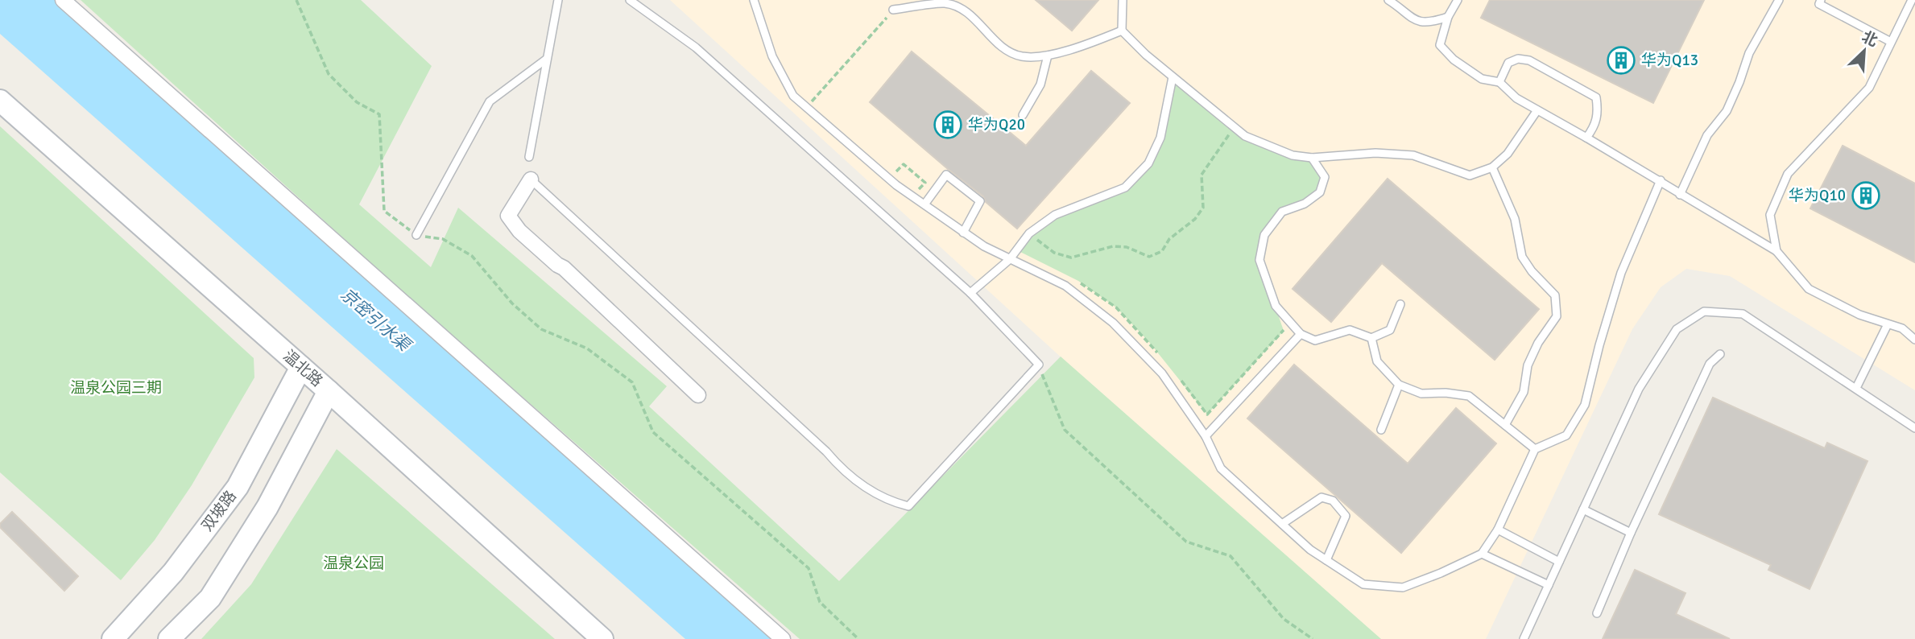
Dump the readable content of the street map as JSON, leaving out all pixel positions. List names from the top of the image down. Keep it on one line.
{"streets":{"main road":["温北路","双坡路"]},"crossings":[["温北路","双坡路"]],"water":["京密引水渠"],"parks":["温泉公园三期","温泉公园"],"places":{"building":["华为Q13","华为Q20","华为Q10"]},"north":"top right"}
